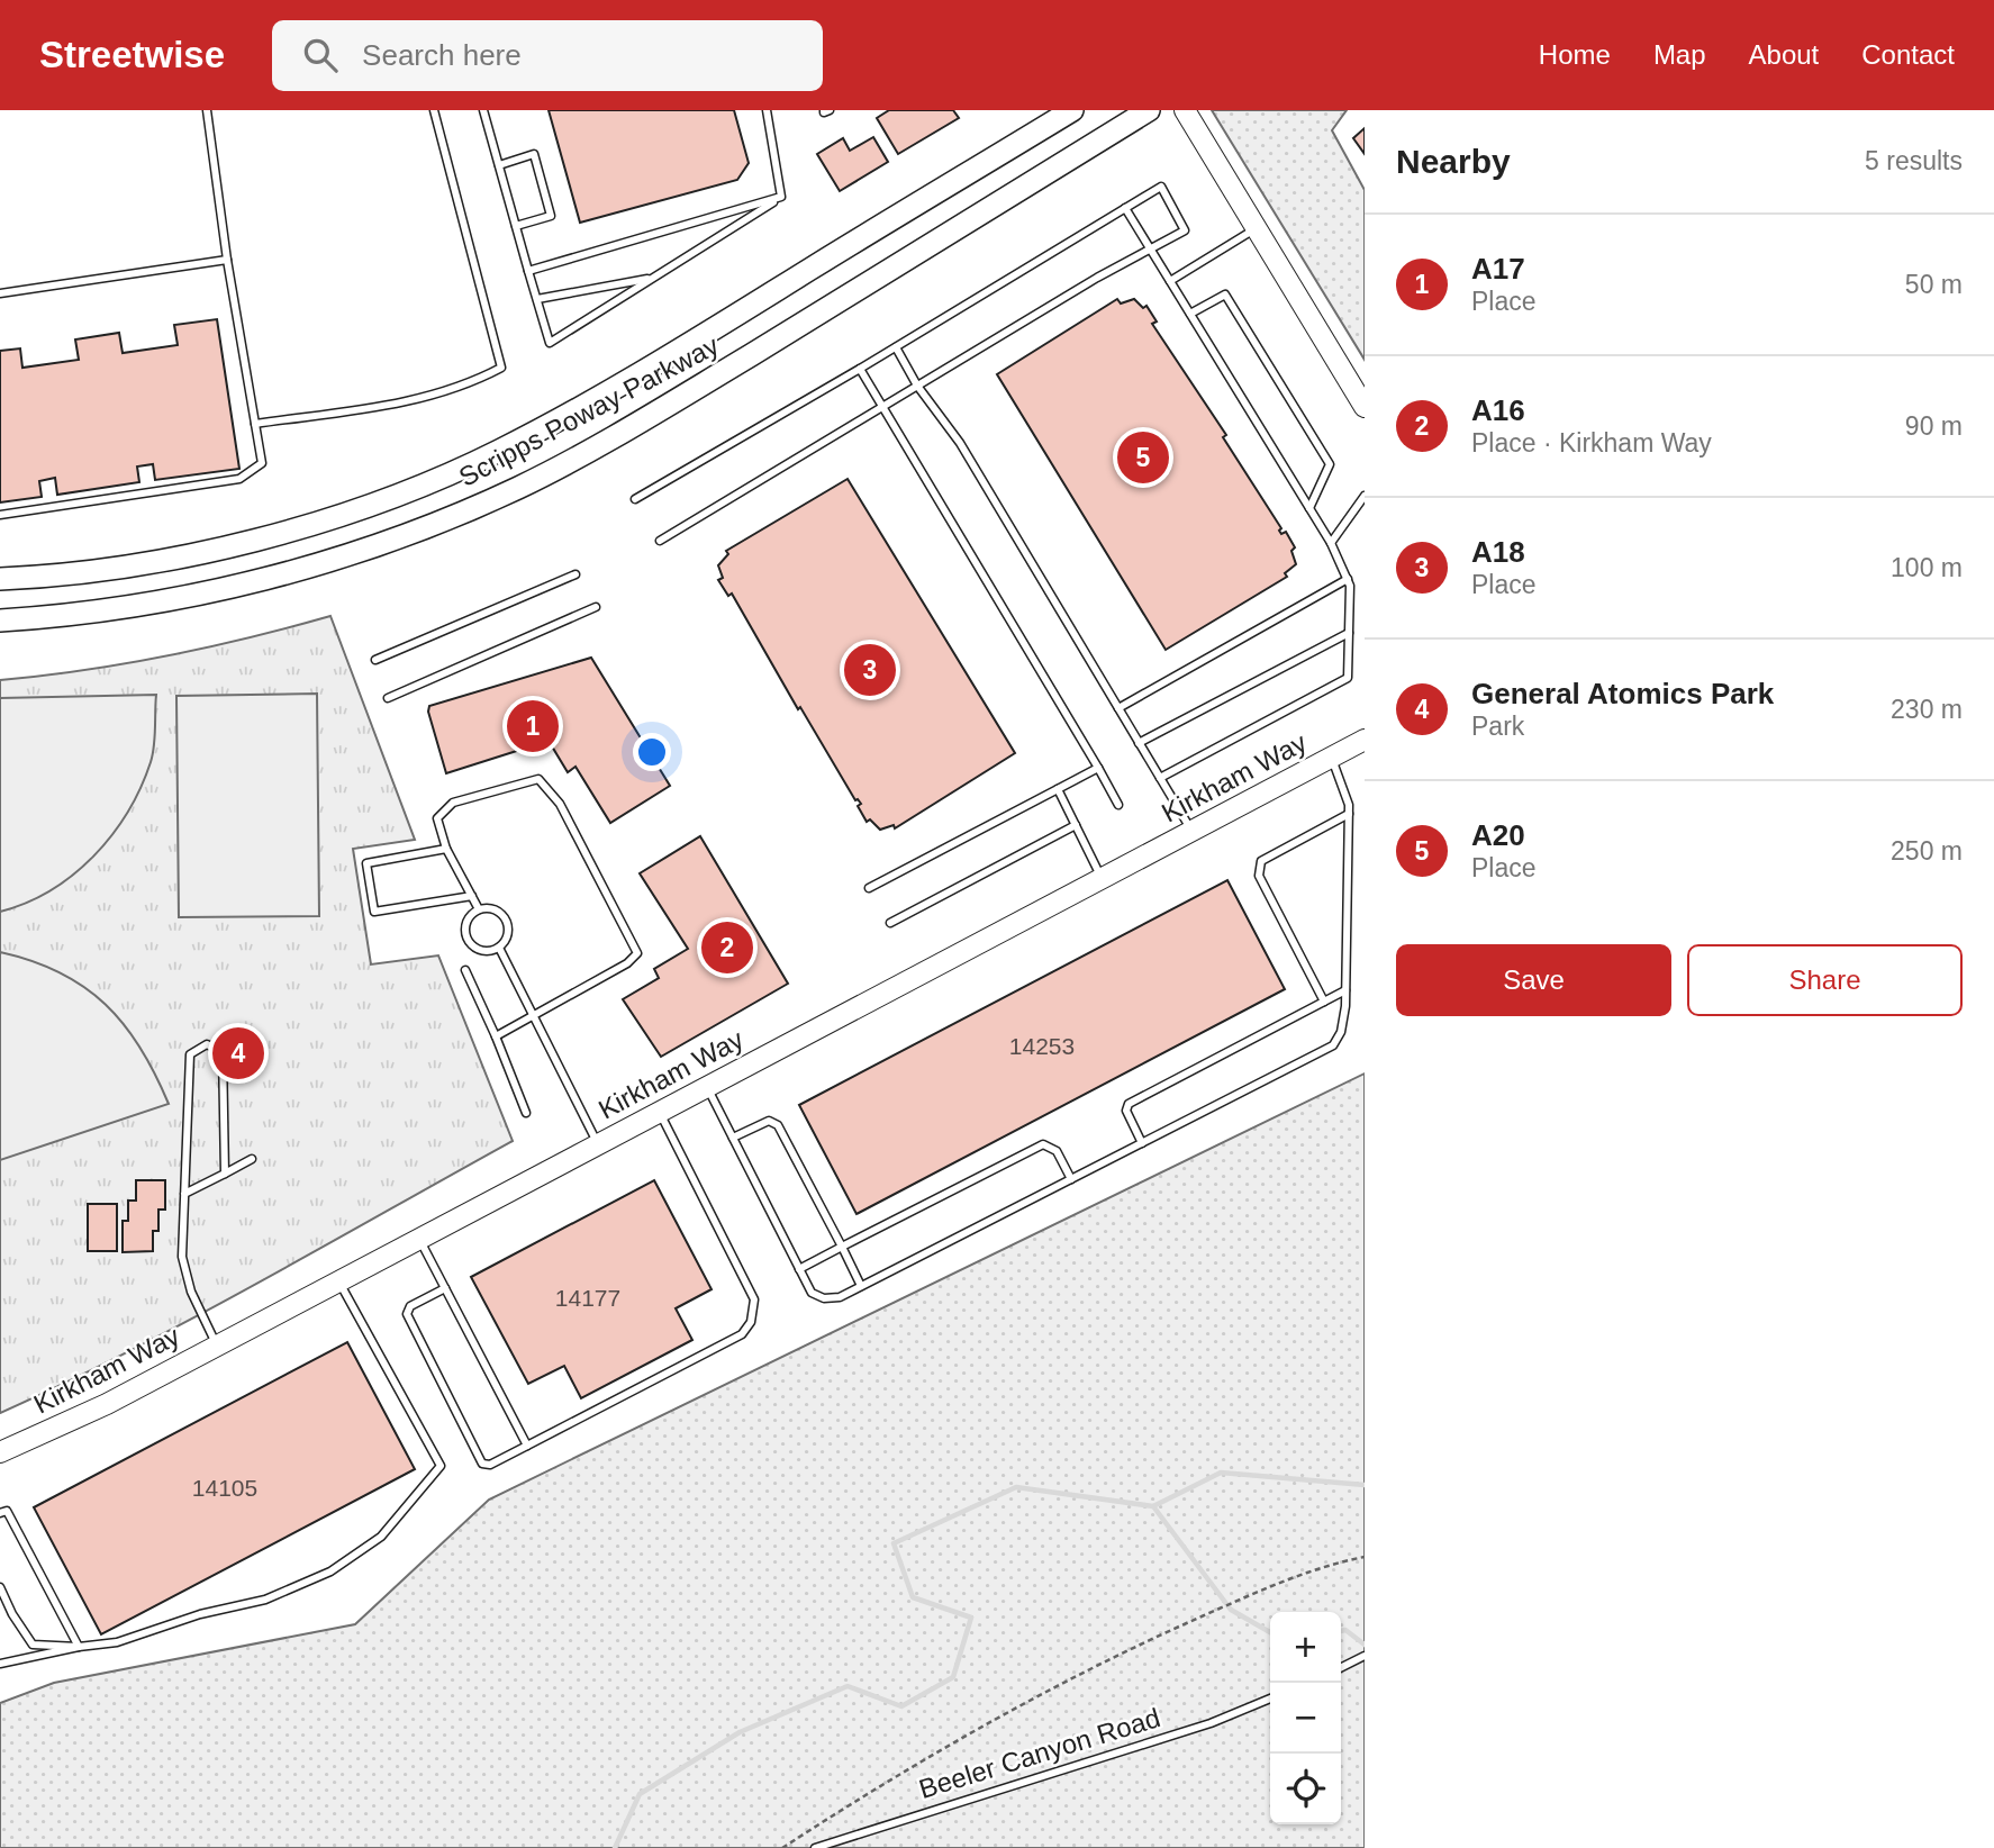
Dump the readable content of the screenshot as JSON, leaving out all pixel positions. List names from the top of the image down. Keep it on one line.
{"streets":{"main road":["Scripps Poway Parkway","Kirkham Way"],"lane":["Beeler Canyon Road"]},"house_numbers":["14253","14177","14105"],"page":{"header":"Streetwise","search":"Search here","nav":["Home","Map","About","Contact"],"heading":["Nearby","5 results"],"list":[{"mark":"1","name":"A17","note":"Place","value":"50 m"},{"mark":"2","name":"A16","note":"Place · Kirkham Way","value":"90 m"},{"mark":"3","name":"A18","note":"Place","value":"100 m"},{"mark":"4","name":"General Atomics Park","note":"Park","value":"230 m"},{"mark":"5","name":"A20","note":"Place","value":"250 m"}],"pins":["5","3","1","2","4"],"buttons":["Save","Share"],"map_buttons":["+","−"]}}
